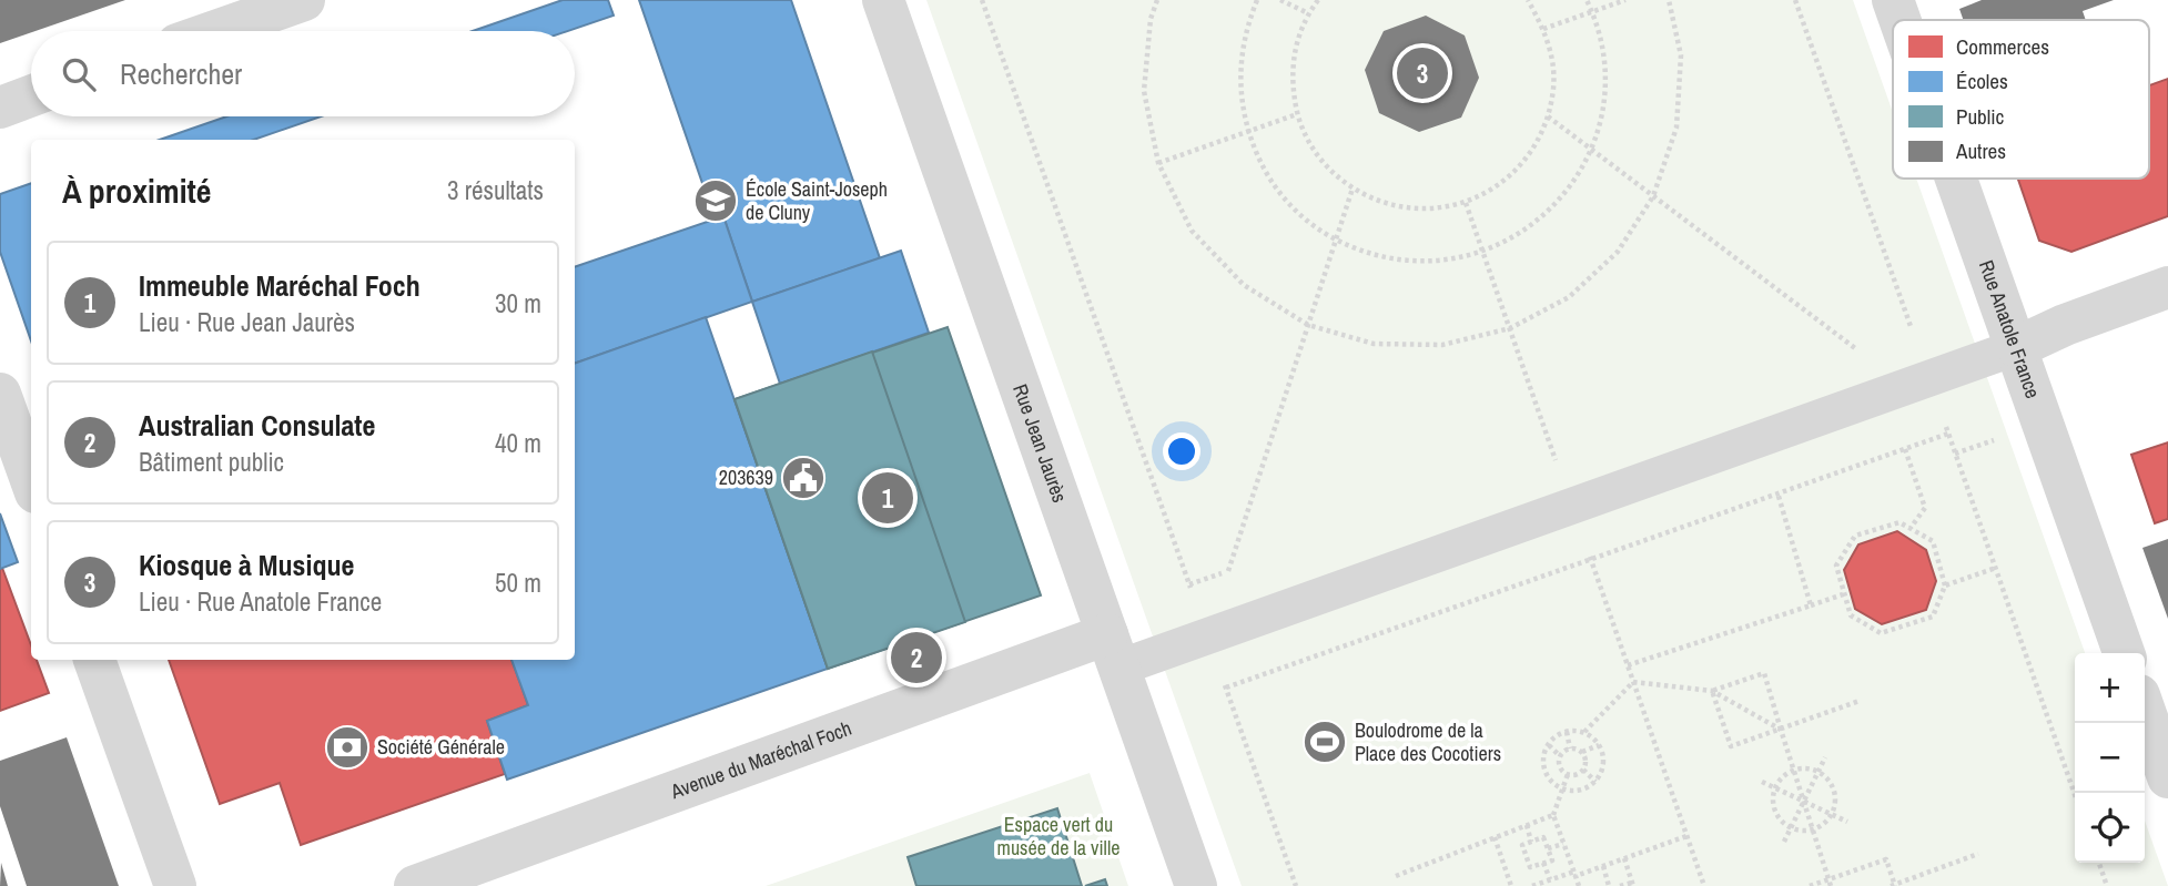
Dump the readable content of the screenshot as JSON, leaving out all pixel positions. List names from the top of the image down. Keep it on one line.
{"streets":{"street":["Rue Anatole France","Rue Jean Jaurès","Avenue du Maréchal Foch"]},"crossings":[["Rue Jean Jaurès","Avenue du Maréchal Foch"]],"parks":["Espace vert du musée de la ville"],"places":{"school or university":["École Saint-Joseph de Cluny"],"public building":["203639"],"sports":["Boulodrome de la Place des Cocotiers"],"bank":["Société Générale"]},"legend":["Commerces","Écoles","Public","Autres"],"page":{"search":"Rechercher","pins":["3","1","2"],"heading":["À proximité","3 résultats"],"list":[{"mark":"1","name":"Immeuble Maréchal Foch","note":"Lieu · Rue Jean Jaurès","value":"30 m"},{"mark":"2","name":"Australian Consulate","note":"Bâtiment public","value":"40 m"},{"mark":"3","name":"Kiosque à Musique","note":"Lieu · Rue Anatole France","value":"50 m"}],"map_buttons":["+","−"]}}
